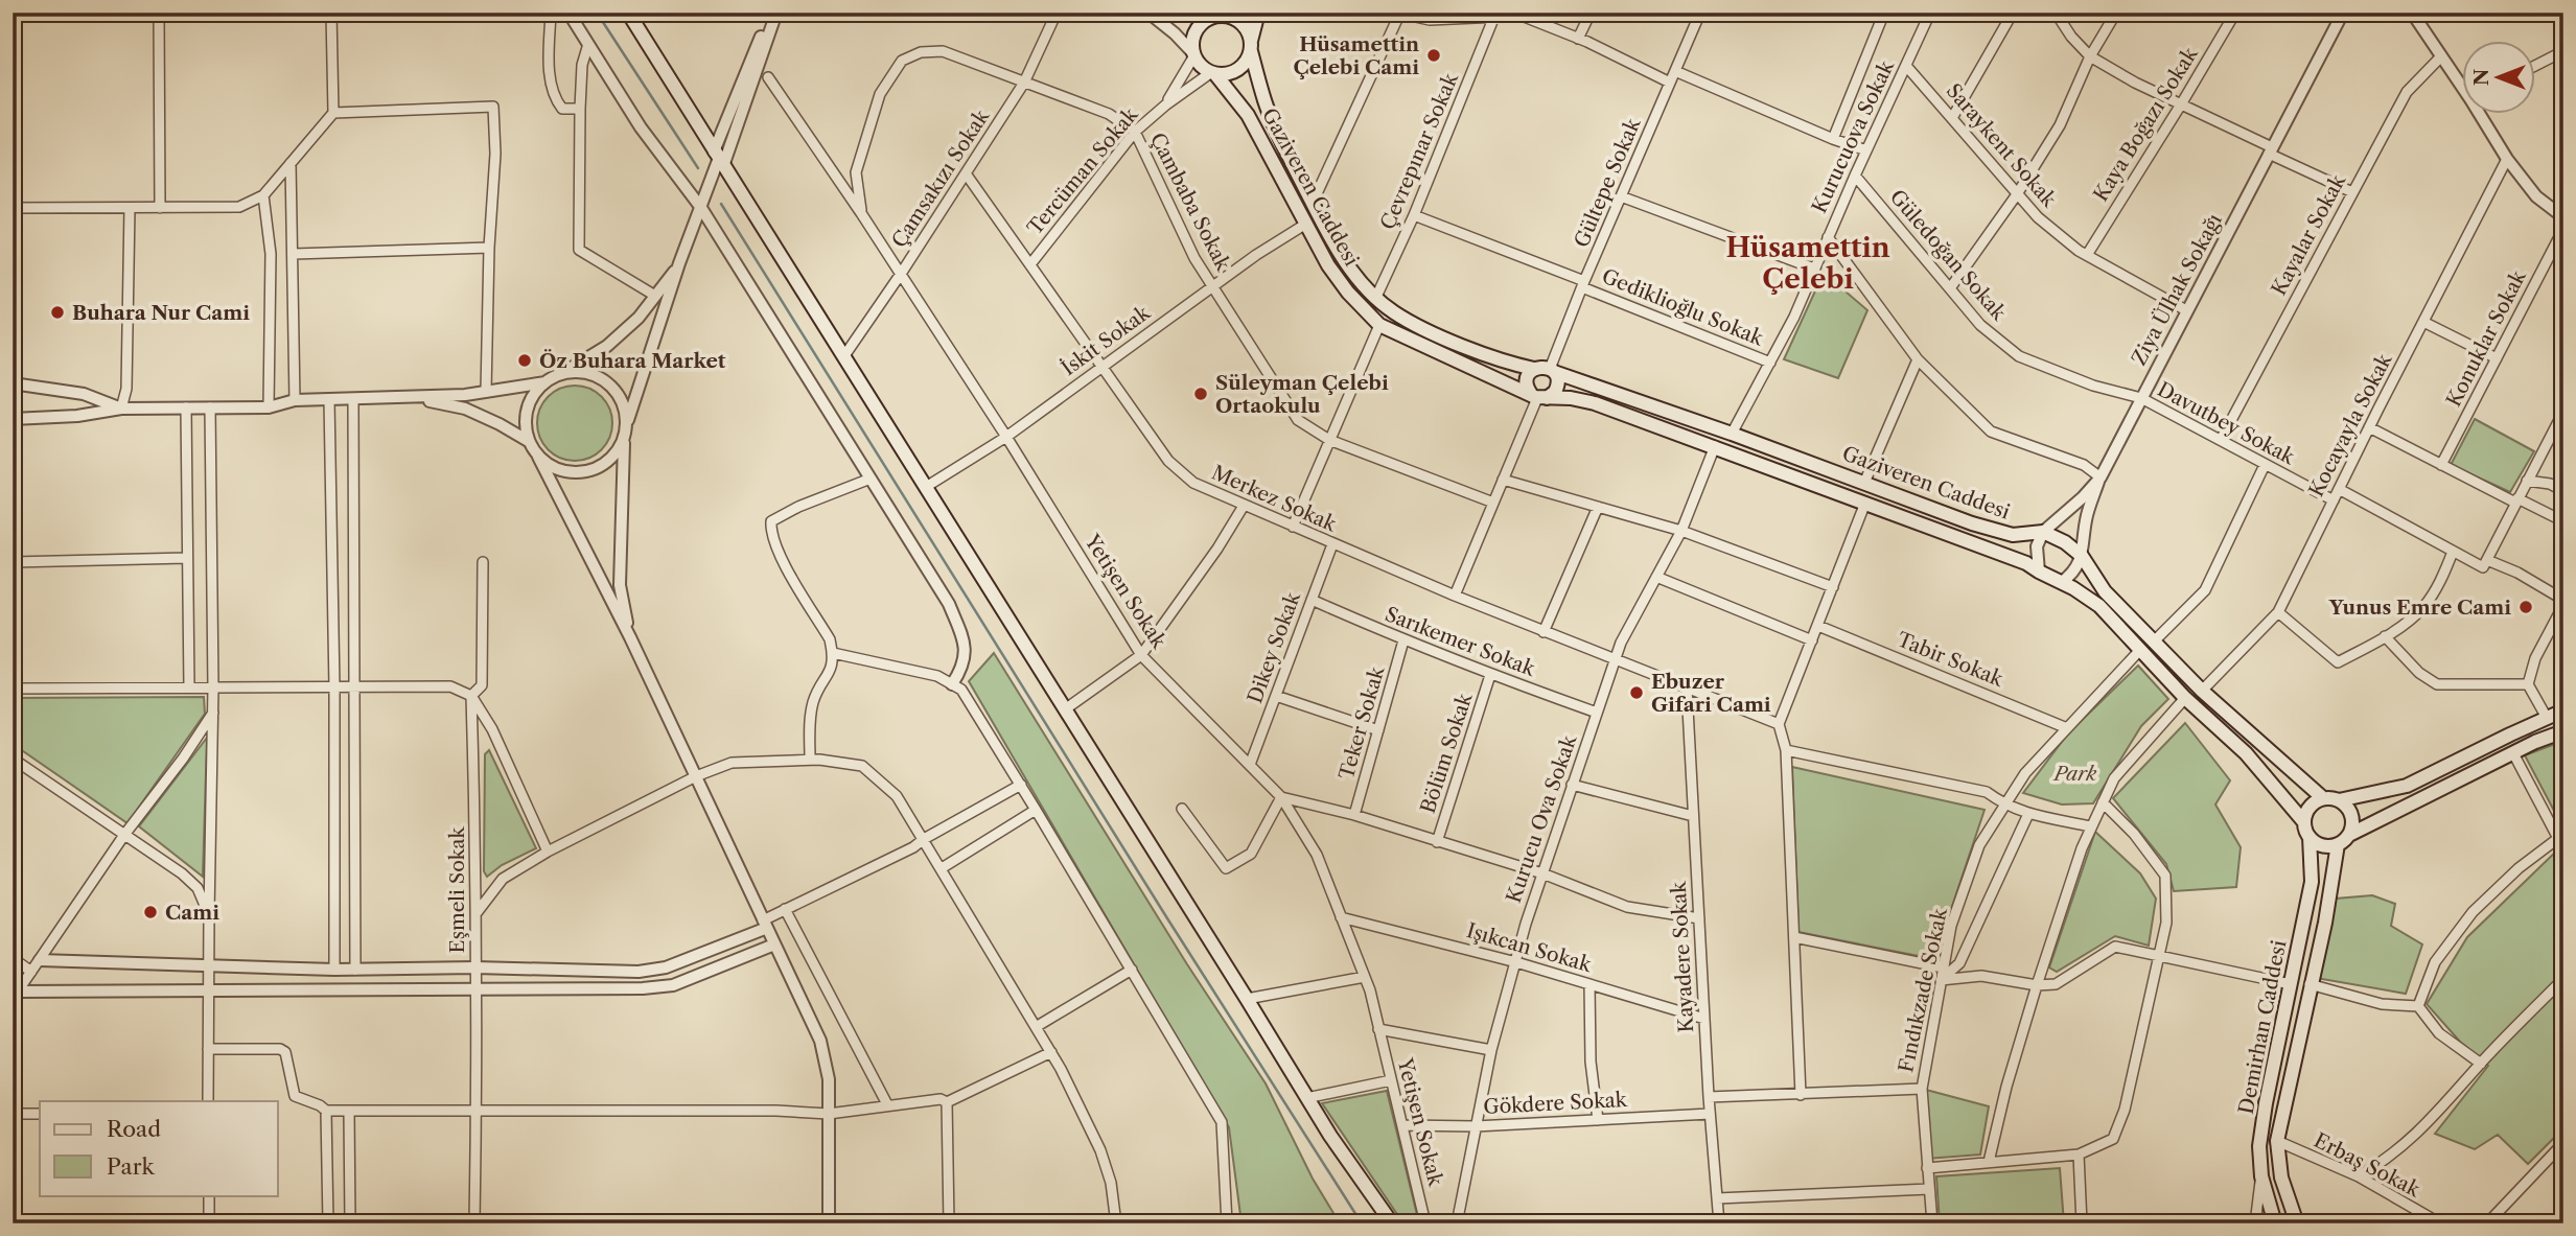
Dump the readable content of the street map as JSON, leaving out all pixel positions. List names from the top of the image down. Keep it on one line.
{"streets":{"main road":["Gaziveren Caddesi","Demirhan Caddesi"],"street":["Kaya Boğazı Sokak","Kurucuova Sokak","Saraykent Sokak","Çevrepınar Sokak","Tercüman Sokak","Çamsakızı Sokak","Gültepe Sokak","Çambaba Sokak","Kayalar Sokak","Güledoğan Sokak","Ziya Ülhak Sokağı","Gediklioğlu Sokak","Konuklar Sokak","İskit Sokak","Davutbey Sokak","Kocayayla Sokak","Merkez Sokak","Yetişen Sokak","Sarıkemer Sokak","Dikey Sokak","Tabir Sokak","Teker Sokak","Bölüm Sokak","Kurucu Ova Sokak","Eşmeli Sokak","Işıkcan Sokak","Kayadere Sokak","Fındıkzade Sokak","Gökdere Sokak","Erbaş Sokak"]},"crossings":[["Kaya Boğazı Sokak","Saraykent Sokak"],["Kurucuova Sokak","Saraykent Sokak"],["Kurucuova Sokak","Gaziveren Caddesi"],["Kurucuova Sokak","Güledoğan Sokak"],["Kurucuova Sokak","Gediklioğlu Sokak"],["Saraykent Sokak","Ziya Ülhak Sokağı"],["Çevrepınar Sokak","Gaziveren Caddesi"],["Çevrepınar Sokak","Gediklioğlu Sokak"],["Tercüman Sokak","Gaziveren Caddesi"],["Tercüman Sokak","Çambaba Sokak"],["Tercüman Sokak","Merkez Sokak"],["Çamsakızı Sokak","Çambaba Sokak"],["Çamsakızı Sokak","Merkez Sokak"],["Çamsakızı Sokak","Yetişen Sokak"],["Gültepe Sokak","Gaziveren Caddesi"],["Gültepe Sokak","Gediklioğlu Sokak"],["Gaziveren Caddesi","Ziya Ülhak Sokağı"],["Gaziveren Caddesi","İskit Sokak"],["Gaziveren Caddesi","Kurucu Ova Sokak"],["Gaziveren Caddesi","Fındıkzade Sokak"],["Gaziveren Caddesi","Demirhan Caddesi"],["Çambaba Sokak","İskit Sokak"],["Çambaba Sokak","Yetişen Sokak"],["Kayalar Sokak","Davutbey Sokak"],["Güledoğan Sokak","Ziya Ülhak Sokağı"],["Güledoğan Sokak","Davutbey Sokak"],["Ziya Ülhak Sokağı","Davutbey Sokak"],["İskit Sokak","Merkez Sokak"],["İskit Sokak","Yetişen Sokak"],["Davutbey Sokak","Kocayayla Sokak"],["Merkez Sokak","Dikey Sokak"],["Merkez Sokak","Kurucu Ova Sokak"],["Merkez Sokak","Kayadere Sokak"],["Yetişen Sokak","Dikey Sokak"],["Yetişen Sokak","Işıkcan Sokak"],["Yetişen Sokak","Gökdere Sokak"],["Sarıkemer Sokak","Dikey Sokak"],["Sarıkemer Sokak","Teker Sokak"],["Sarıkemer Sokak","Bölüm Sokak"],["Sarıkemer Sokak","Kurucu Ova Sokak"],["Tabir Sokak","Fındıkzade Sokak"],["Kurucu Ova Sokak","Işıkcan Sokak"],["Kurucu Ova Sokak","Gökdere Sokak"],["Işıkcan Sokak","Kayadere Sokak"],["Kayadere Sokak","Gökdere Sokak"],["Demirhan Caddesi","Erbaş Sokak"]],"districts":["Hüsamettin Çelebi"],"parks":["Park"],"places":["Hüsamettin Çelebi Cami","Buhara Nur Cami","Öz Buhara Market","Süleyman Çelebi Ortaokulu","Yunus Emre Cami","Ebuzer Gifari Cami","Cami"],"legend":["Road","Park"],"north":"left"}
